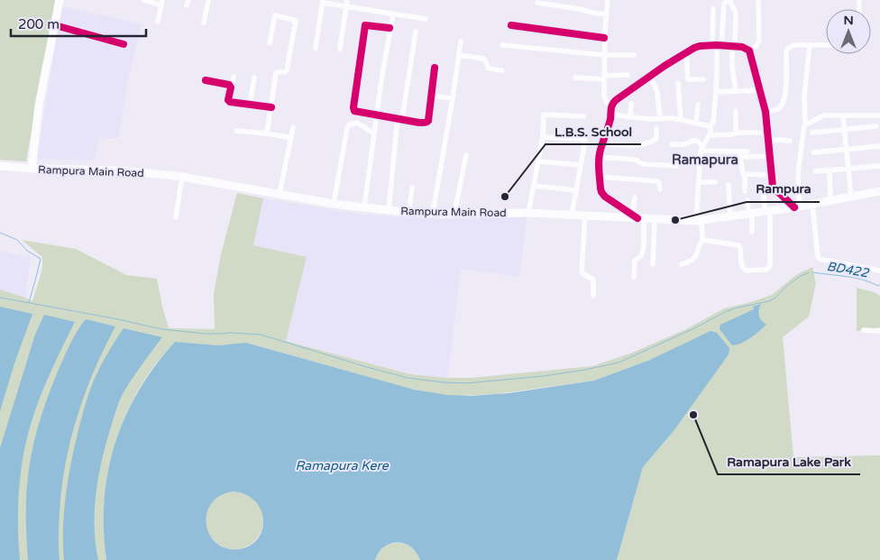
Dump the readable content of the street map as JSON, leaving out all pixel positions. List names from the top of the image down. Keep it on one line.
{"streets":{"main road":["Rampura Main Road"]},"districts":["Ramapura"],"water":["BD422","Ramapura Kere"],"places":["L.B.S. School","Rampura","Ramapura Lake Park"],"scale_bar":"200 m","north":"top"}
